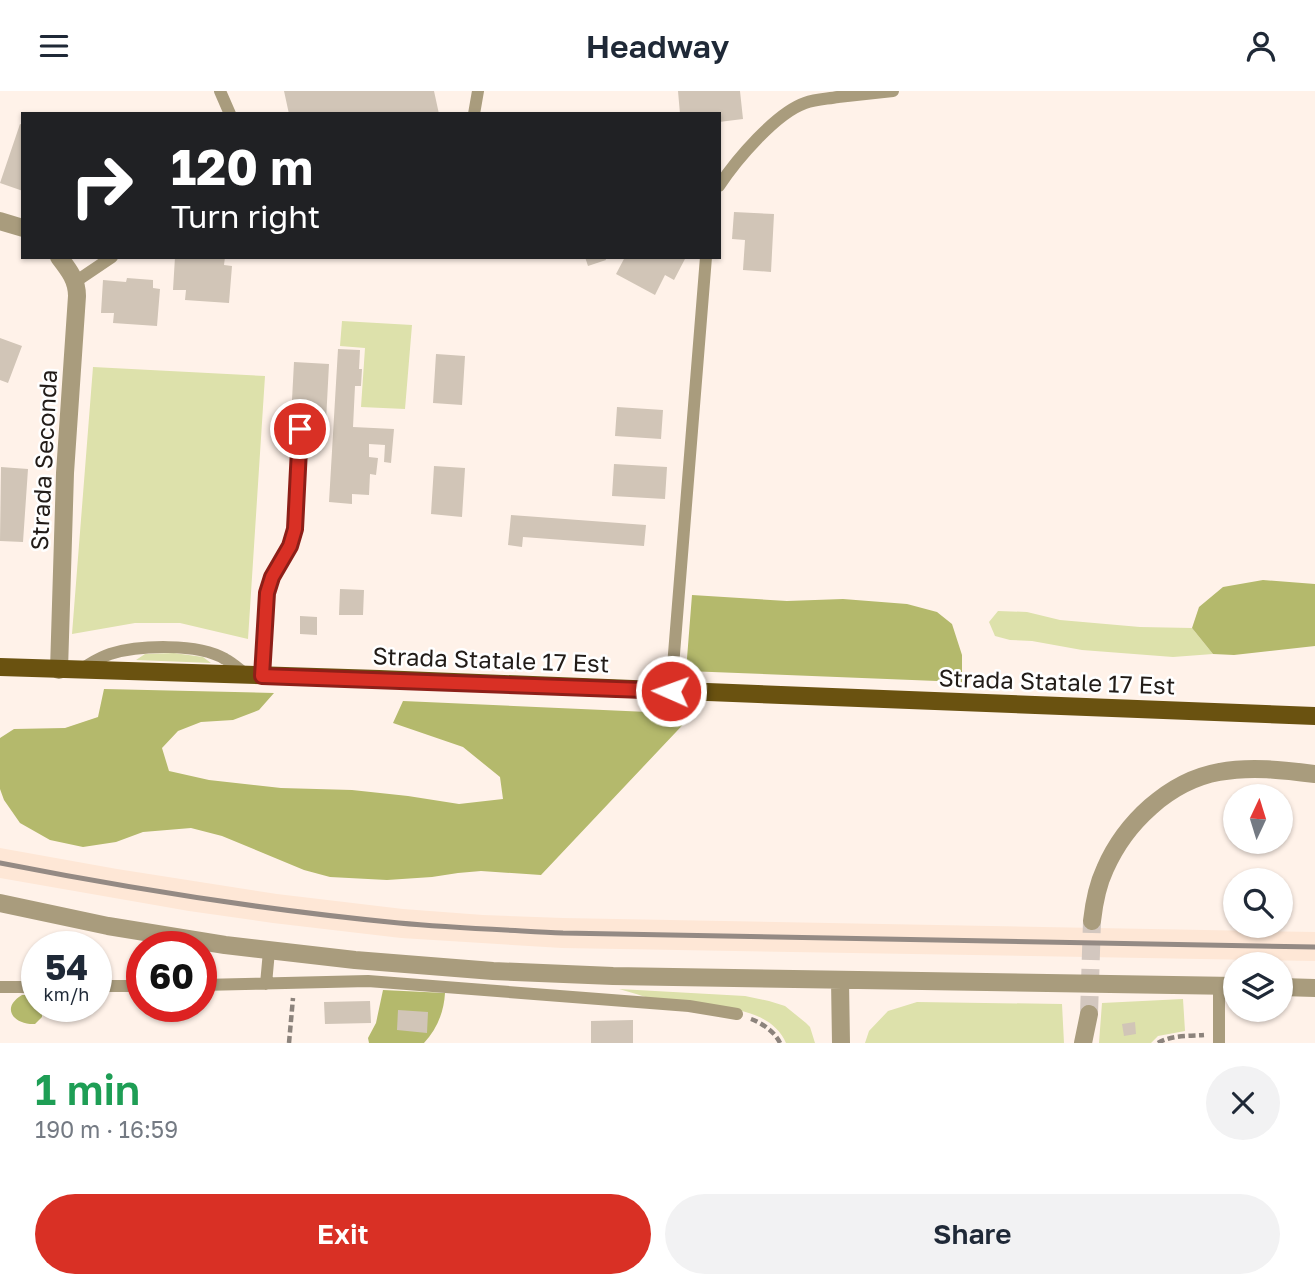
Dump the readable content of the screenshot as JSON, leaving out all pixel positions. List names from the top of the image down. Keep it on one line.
{"streets":{"main road":["Strada Statale 17 Est"],"street":["Strada Seconda"]},"crossings":[["Strada Seconda","Strada Statale 17 Est"]],"north":"top","page":{"header":"Headway","turn":["120 m","Turn right"],"speed":"54 km/h","limit":"60","heading":["1 min","190 m · 16:59"],"buttons":["Exit","Share"]}}
